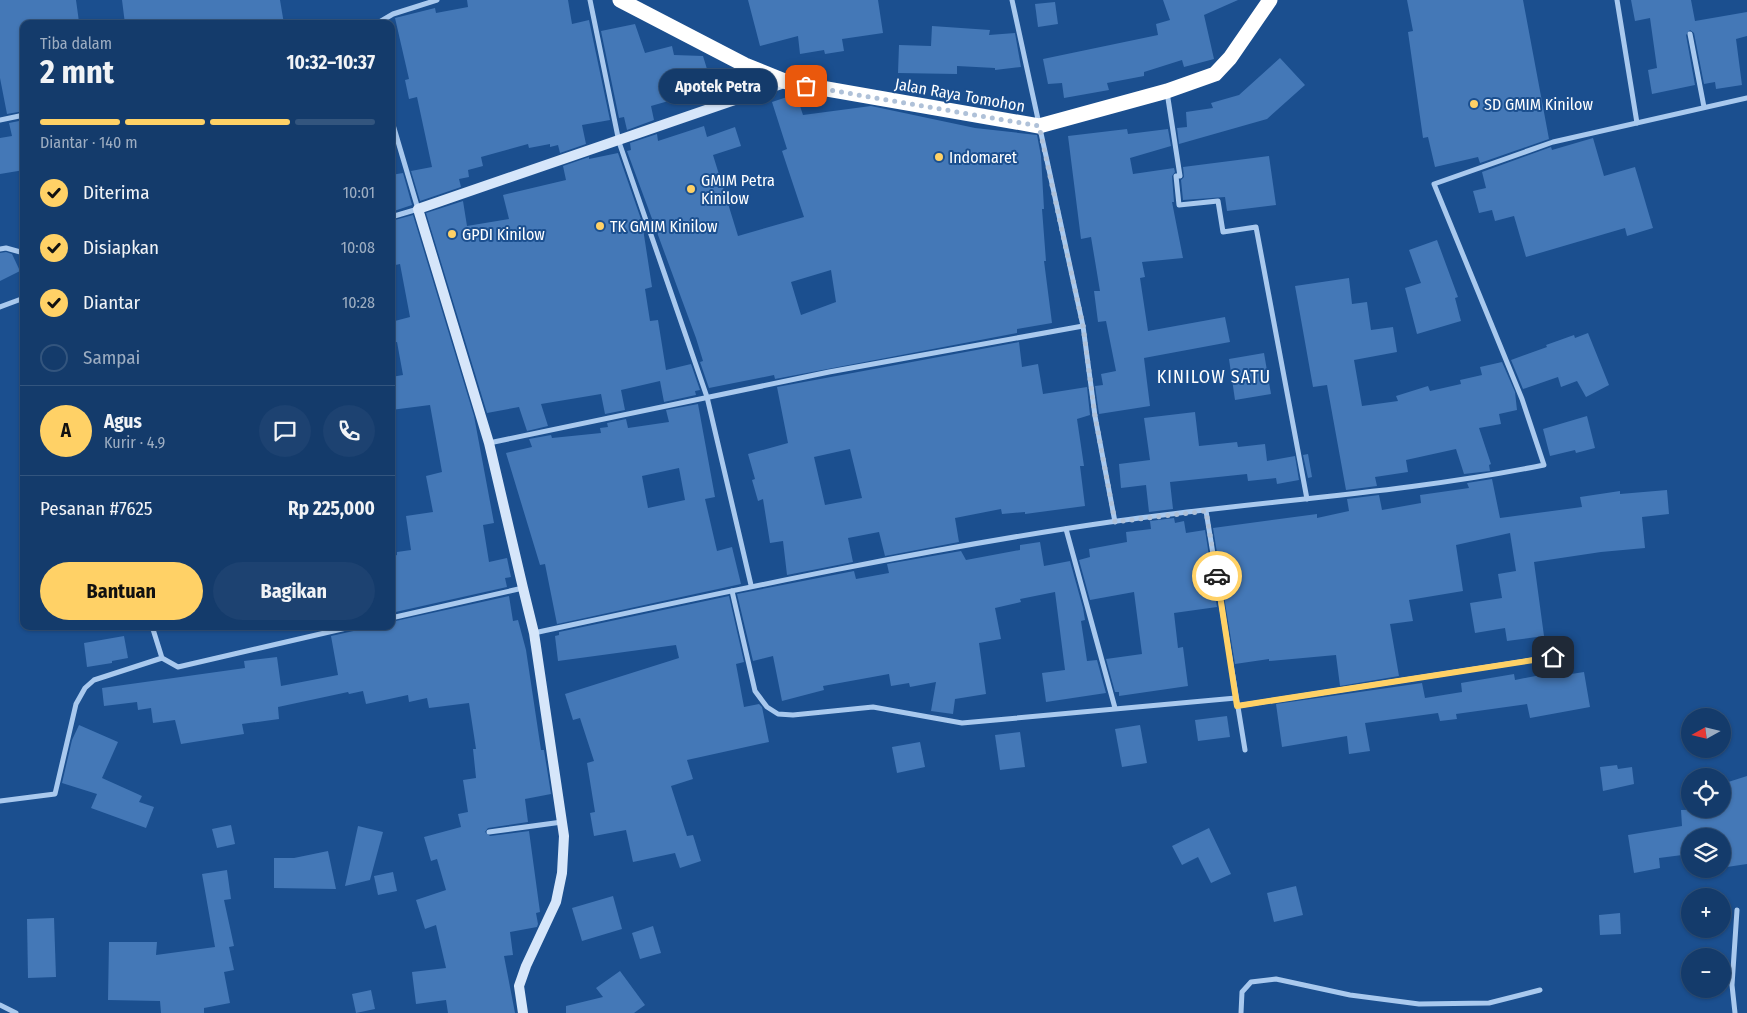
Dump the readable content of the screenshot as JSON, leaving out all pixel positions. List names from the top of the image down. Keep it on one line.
{"streets":{"highway":["Jalan Raya Tomohon"]},"districts":["KINILOW SATU"],"places":["Apotek Petra","SD GMIM Kinilow","Indomaret","GMIM Petra Kinilow","TK GMIM Kinilow","GPDI Kinilow"],"north":"left","page":{"heading":["2 mnt","Tiba dalam","10:32–10:37"],"panel":["Agus","Kurir · 4.9","Pesanan #7625","Rp 225,000"],"bubble":"Apotek Petra","bar":"Diantar · 140 m","list":[["Diterima","10:01"],["Disiapkan","10:08"],["Diantar","10:28"],"Sampai"],"round":"A","buttons":["Bantuan","Bagikan"],"map_buttons":["+","−"]}}
